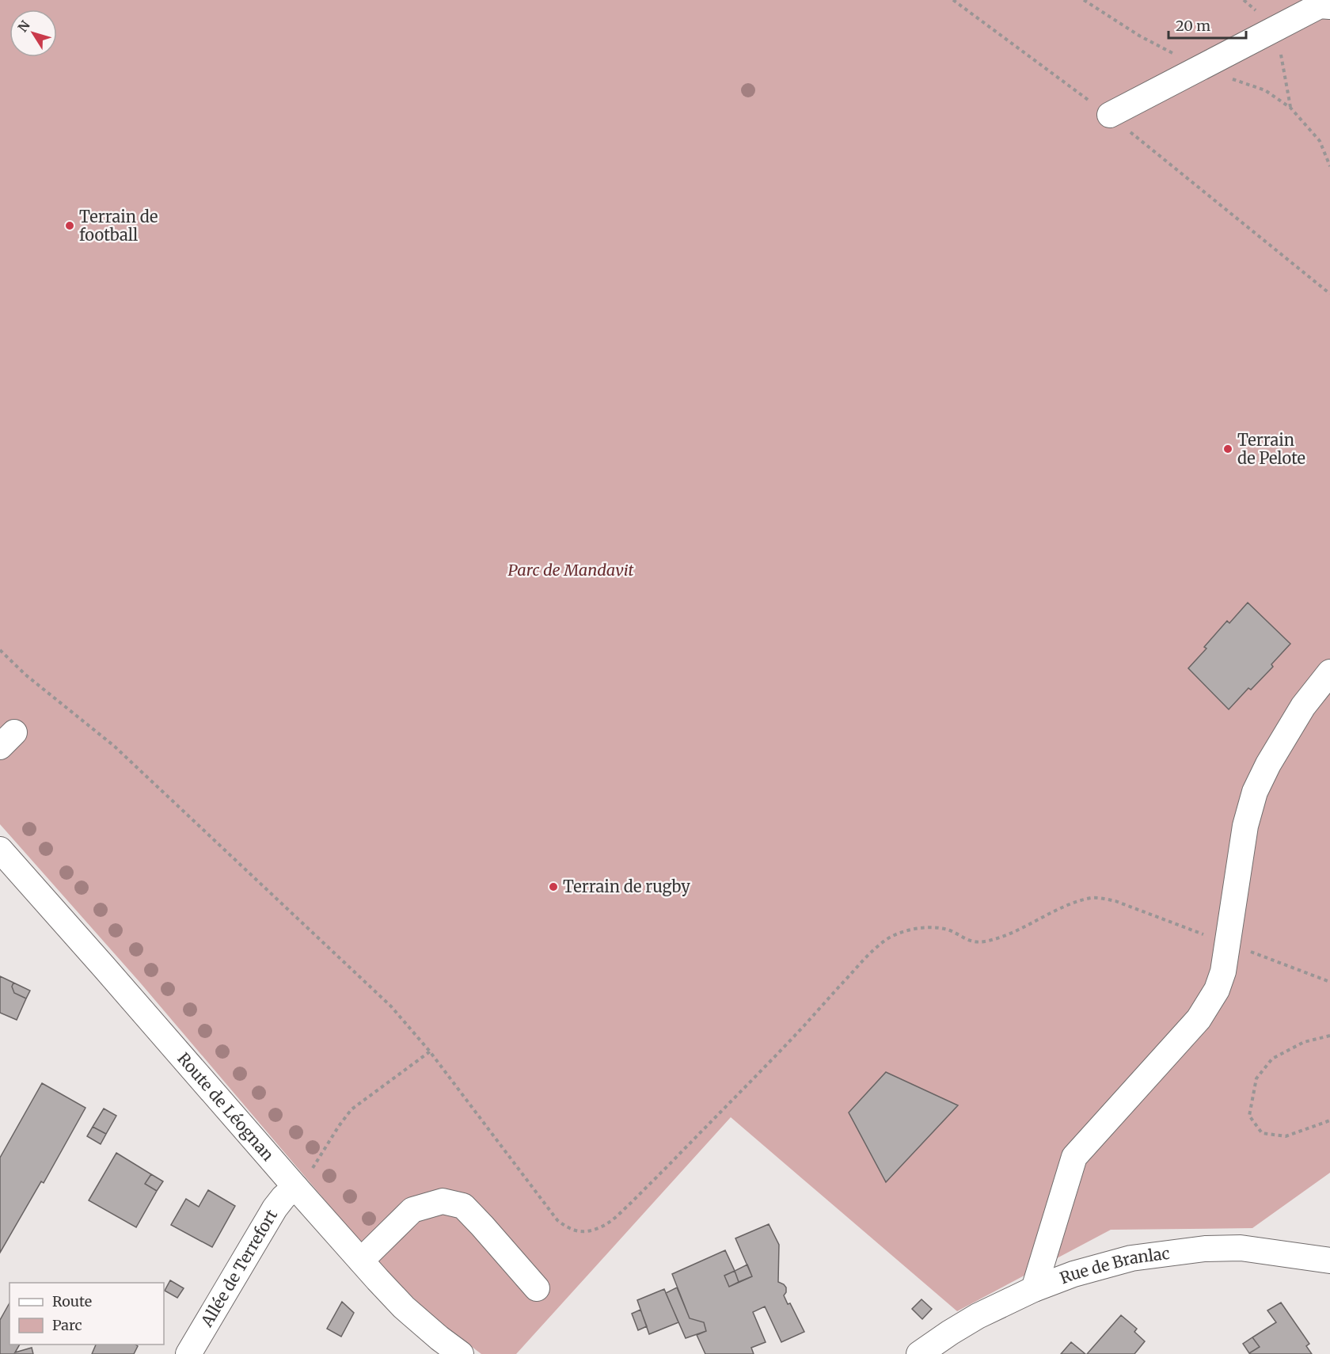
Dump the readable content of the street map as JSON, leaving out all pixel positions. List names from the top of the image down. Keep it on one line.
{"streets":{"street":["Route de Léognan","Rue de Branlac","Allée de Terrefort"]},"crossings":[["Route de Léognan","Allée de Terrefort"]],"parks":["Parc de Mandavit"],"places":["Terrain de football","Terrain de Pelote","Terrain de rugby"],"legend":["Route","Parc"],"scale_bar":"20 m","north":"top left"}
